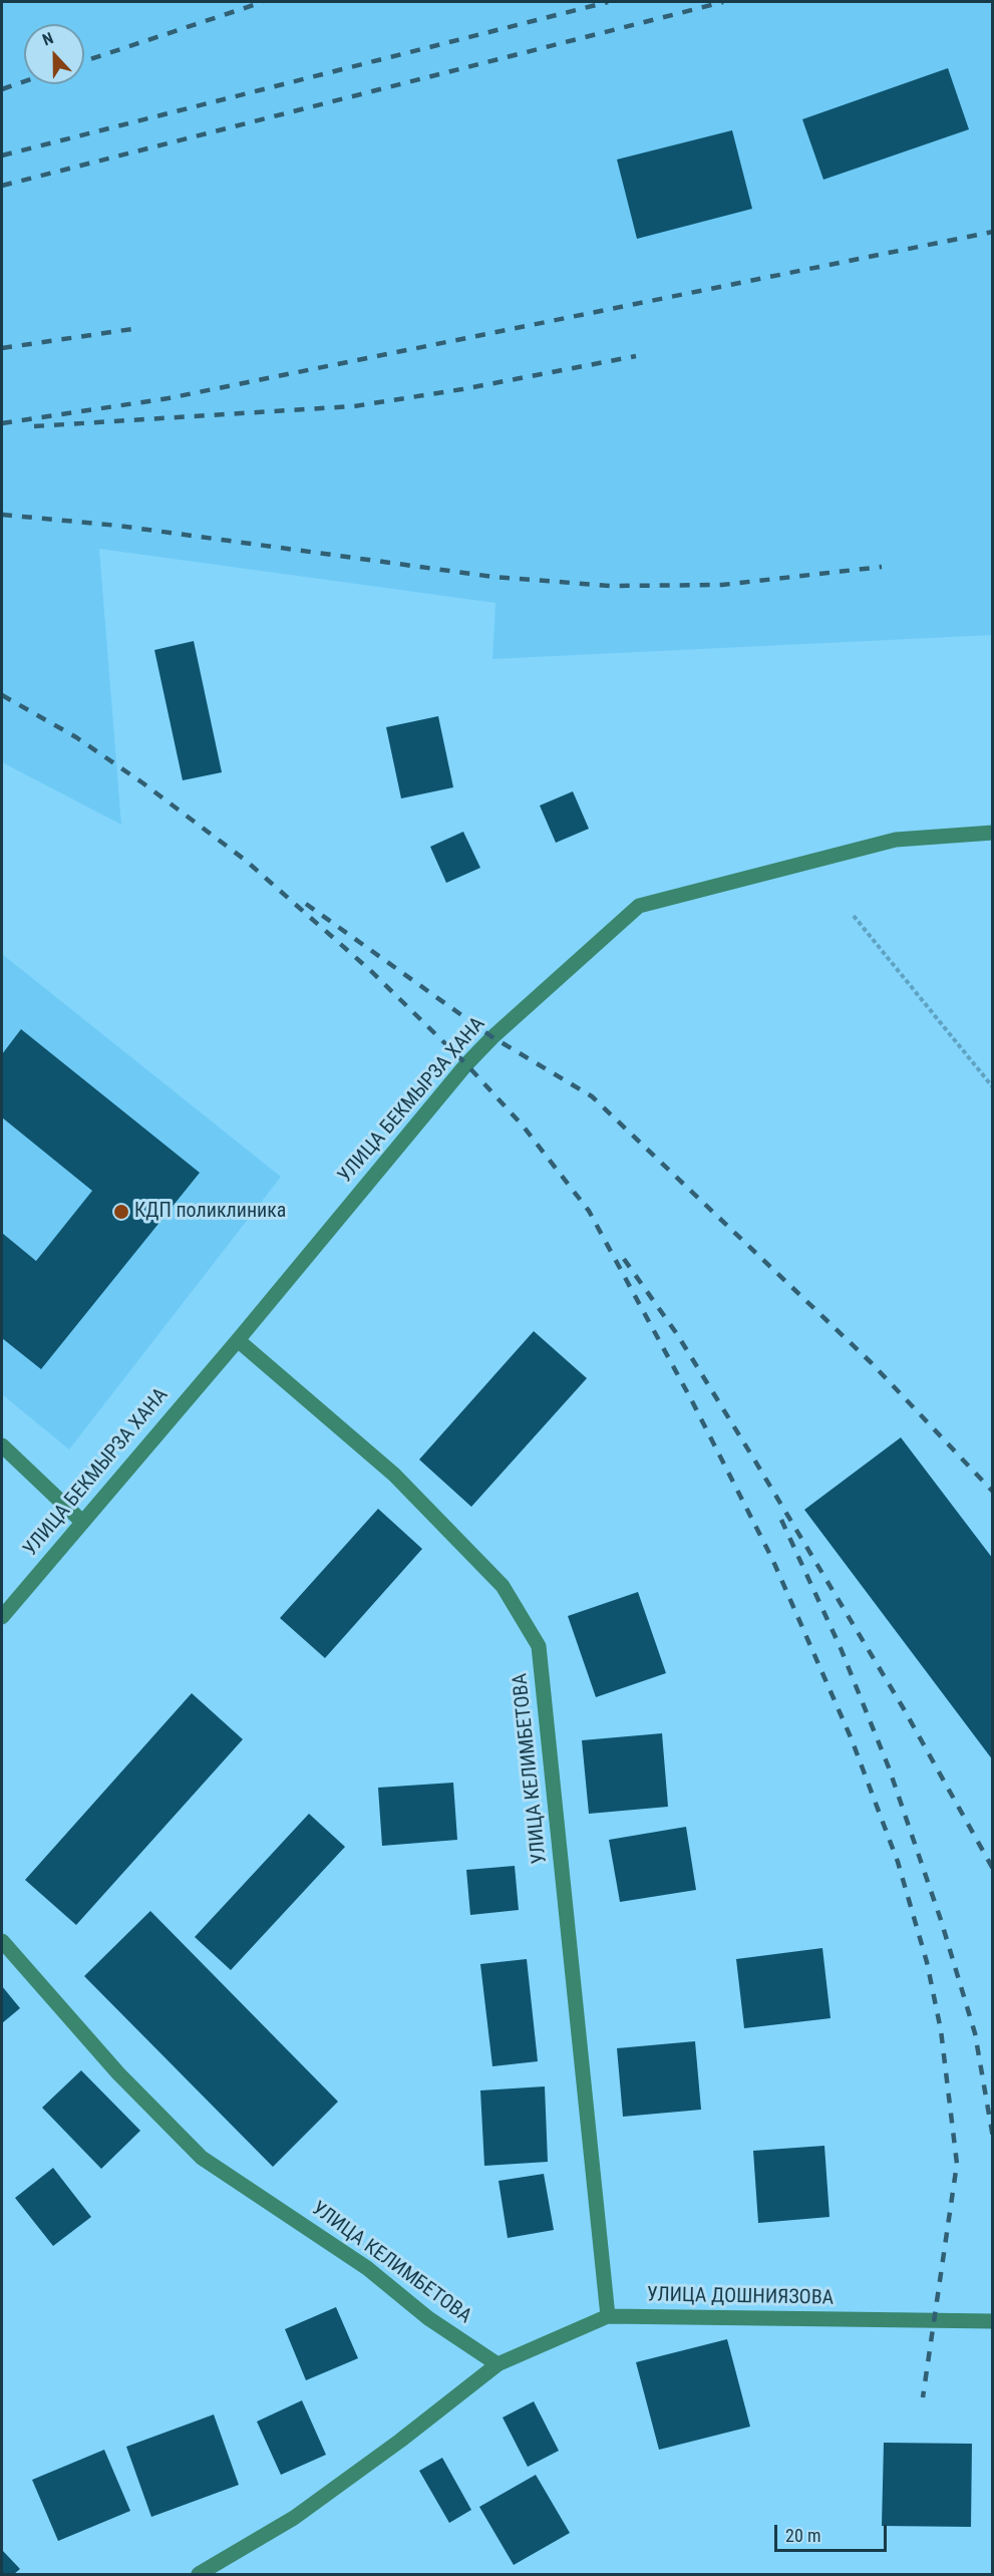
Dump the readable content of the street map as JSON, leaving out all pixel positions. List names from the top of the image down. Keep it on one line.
{"streets":{"street":["УЛИЦА БЕКМЫРЗА ХАНА","УЛИЦА КЕЛИМБЕТОВА","УЛИЦА ДОШНИЯЗОВА"]},"crossings":[["УЛИЦА БЕКМЫРЗА ХАНА","УЛИЦА КЕЛИМБЕТОВА"],["УЛИЦА КЕЛИМБЕТОВА","УЛИЦА ДОШНИЯЗОВА"]],"places":["КДП поликлиника"],"scale_bar":"20 m","north":"top"}
